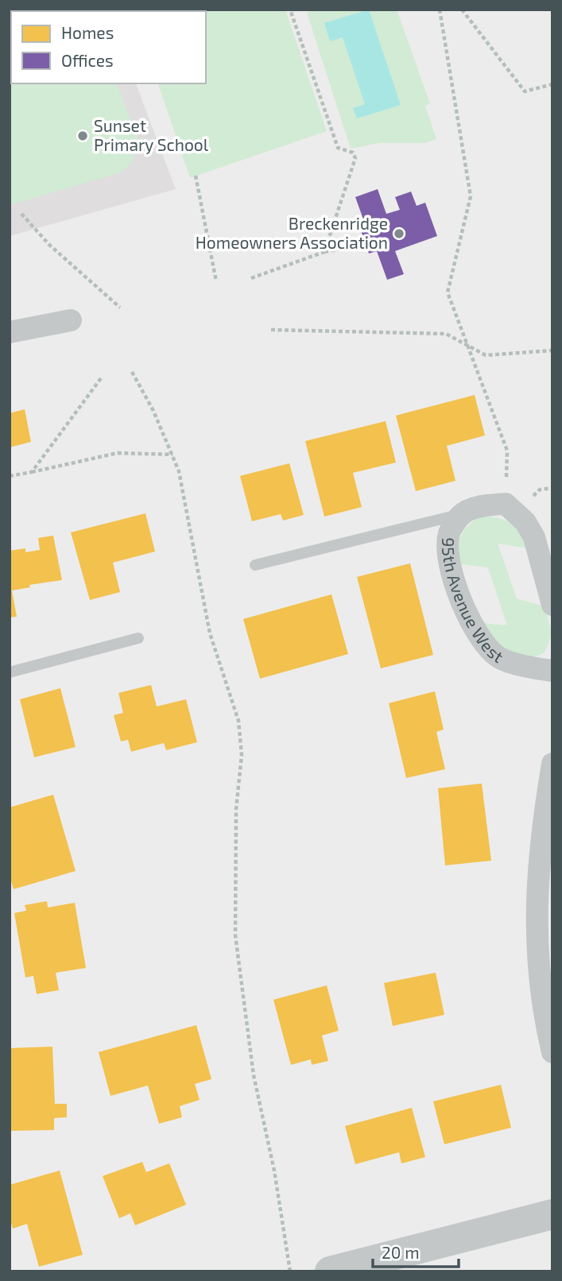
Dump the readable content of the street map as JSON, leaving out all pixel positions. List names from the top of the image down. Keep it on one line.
{"streets":{"street":["95th Avenue West"]},"places":["Sunset Primary School","Breckenridge Homeowners Association"],"legend":["Homes","Offices"],"scale_bar":"20 m"}
